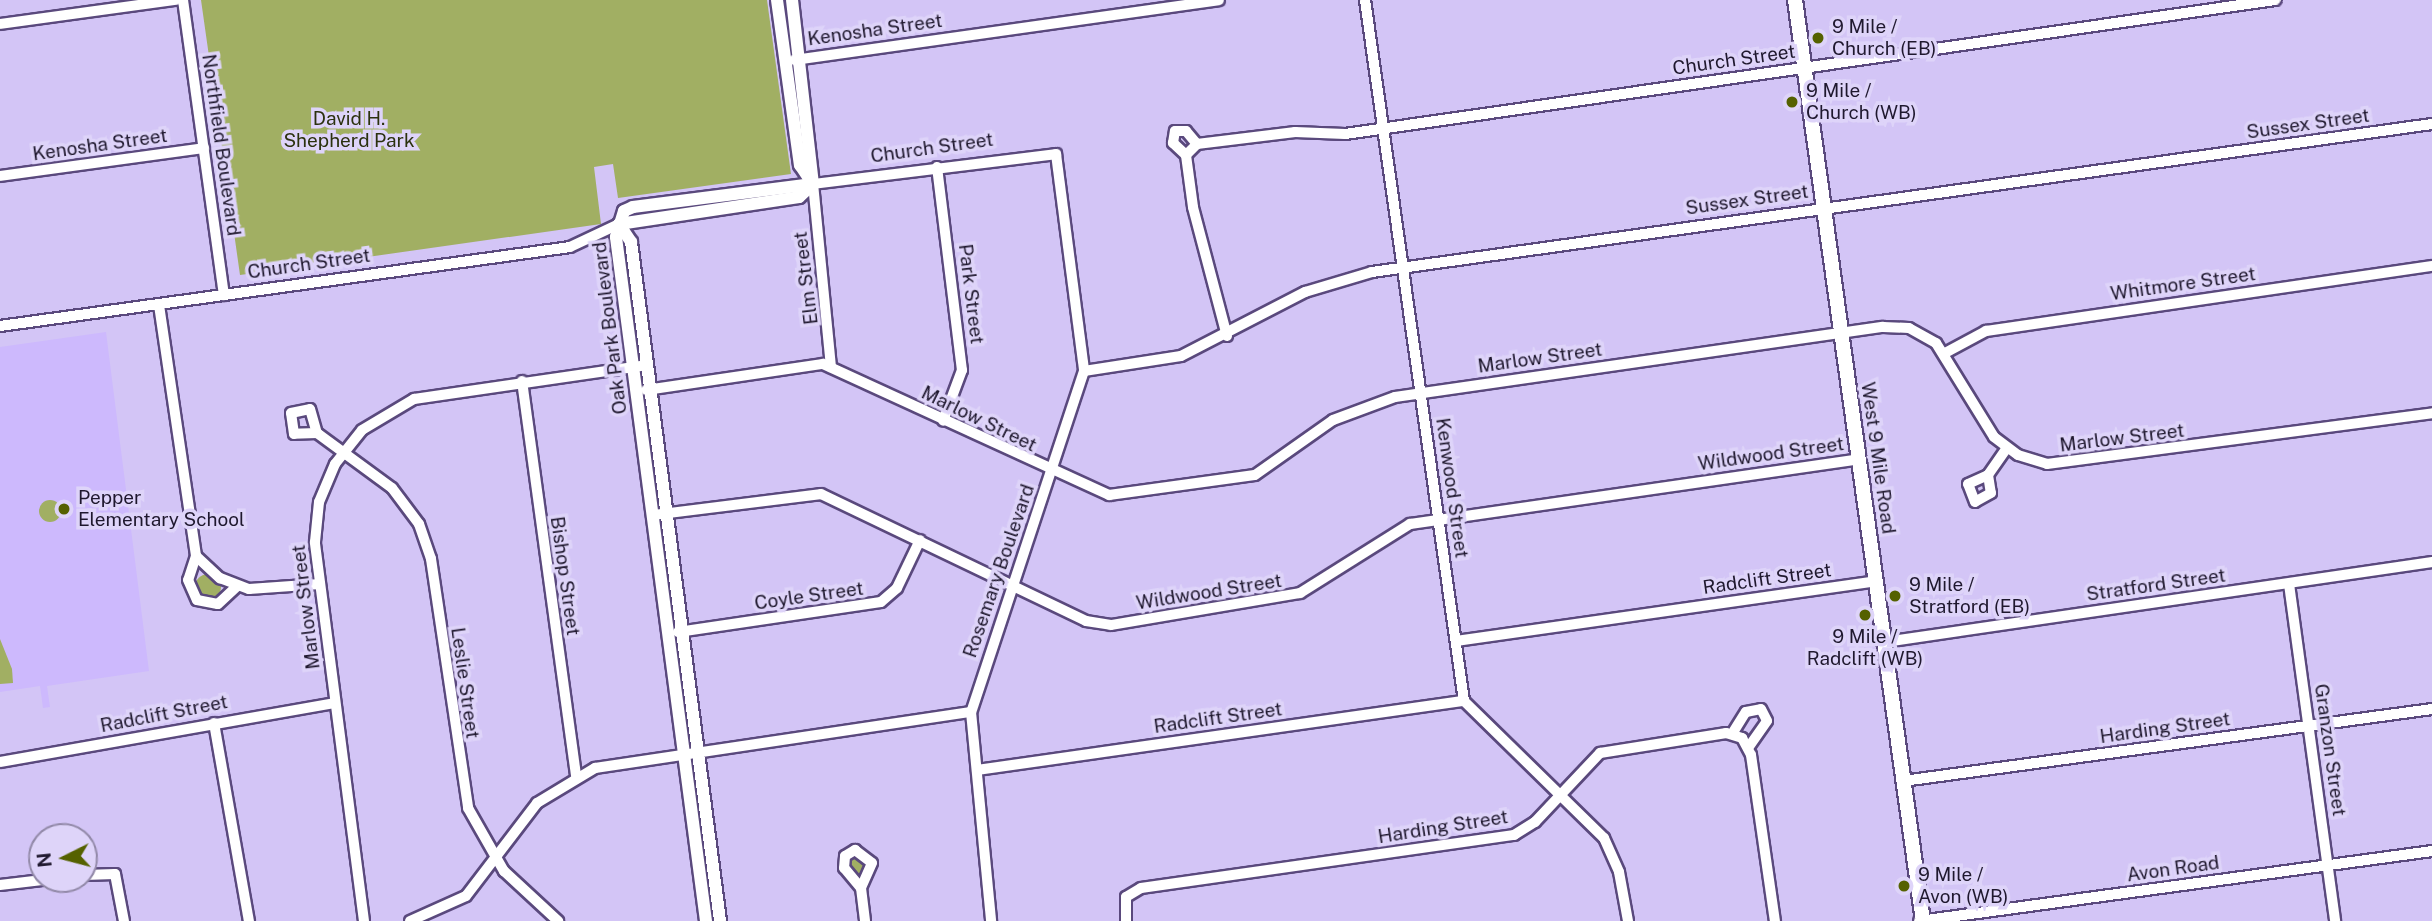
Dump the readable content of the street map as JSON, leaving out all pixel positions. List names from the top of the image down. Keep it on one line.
{"streets":{"main road":["West 9 Mile Road"],"street":["Kenosha Street","Church Street","Sussex Street","Northfield Boulevard","Elm Street","Whitmore Street","Park Street","Oak Park Boulevard","Marlow Street","Wildwood Street","Kenwood Street","Rosemary Boulevard","Bishop Street","Radclift Street","Stratford Street","Coyle Street","Leslie Street","Harding Street","Granzon Street","Avon Road"]},"crossings":[["Kenosha Street","Northfield Boulevard"],["Church Street","Sussex Street"],["Church Street","Northfield Boulevard"],["Church Street","Elm Street"],["Church Street","Park Street"],["Church Street","Oak Park Boulevard"],["Church Street","West 9 Mile Road"],["Church Street","Kenwood Street"],["Church Street","Rosemary Boulevard"],["Sussex Street","West 9 Mile Road"],["Sussex Street","Kenwood Street"],["Sussex Street","Rosemary Boulevard"],["Elm Street","Marlow Street"],["Whitmore Street","Marlow Street"],["Park Street","Marlow Street"],["Oak Park Boulevard","Marlow Street"],["Oak Park Boulevard","Wildwood Street"],["Oak Park Boulevard","Coyle Street"],["Marlow Street","West 9 Mile Road"],["Marlow Street","Kenwood Street"],["Marlow Street","Rosemary Boulevard"],["Marlow Street","Bishop Street"],["Marlow Street","Radclift Street"],["Marlow Street","Leslie Street"],["Wildwood Street","West 9 Mile Road"],["Wildwood Street","Kenwood Street"],["Wildwood Street","Rosemary Boulevard"],["Wildwood Street","Coyle Street"],["West 9 Mile Road","Radclift Street"],["West 9 Mile Road","Stratford Street"],["West 9 Mile Road","Harding Street"],["West 9 Mile Road","Avon Road"],["Kenwood Street","Radclift Street"],["Rosemary Boulevard","Radclift Street"],["Stratford Street","Granzon Street"],["Harding Street","Granzon Street"],["Granzon Street","Avon Road"]],"parks":["David H. Shepherd Park"],"places":["9 Mile / Church (EB)","9 Mile / Church (WB)","Pepper Elementary School","9 Mile / Stratford (EB)","9 Mile / Radclift (WB)","9 Mile / Avon (WB)"],"north":"left"}
